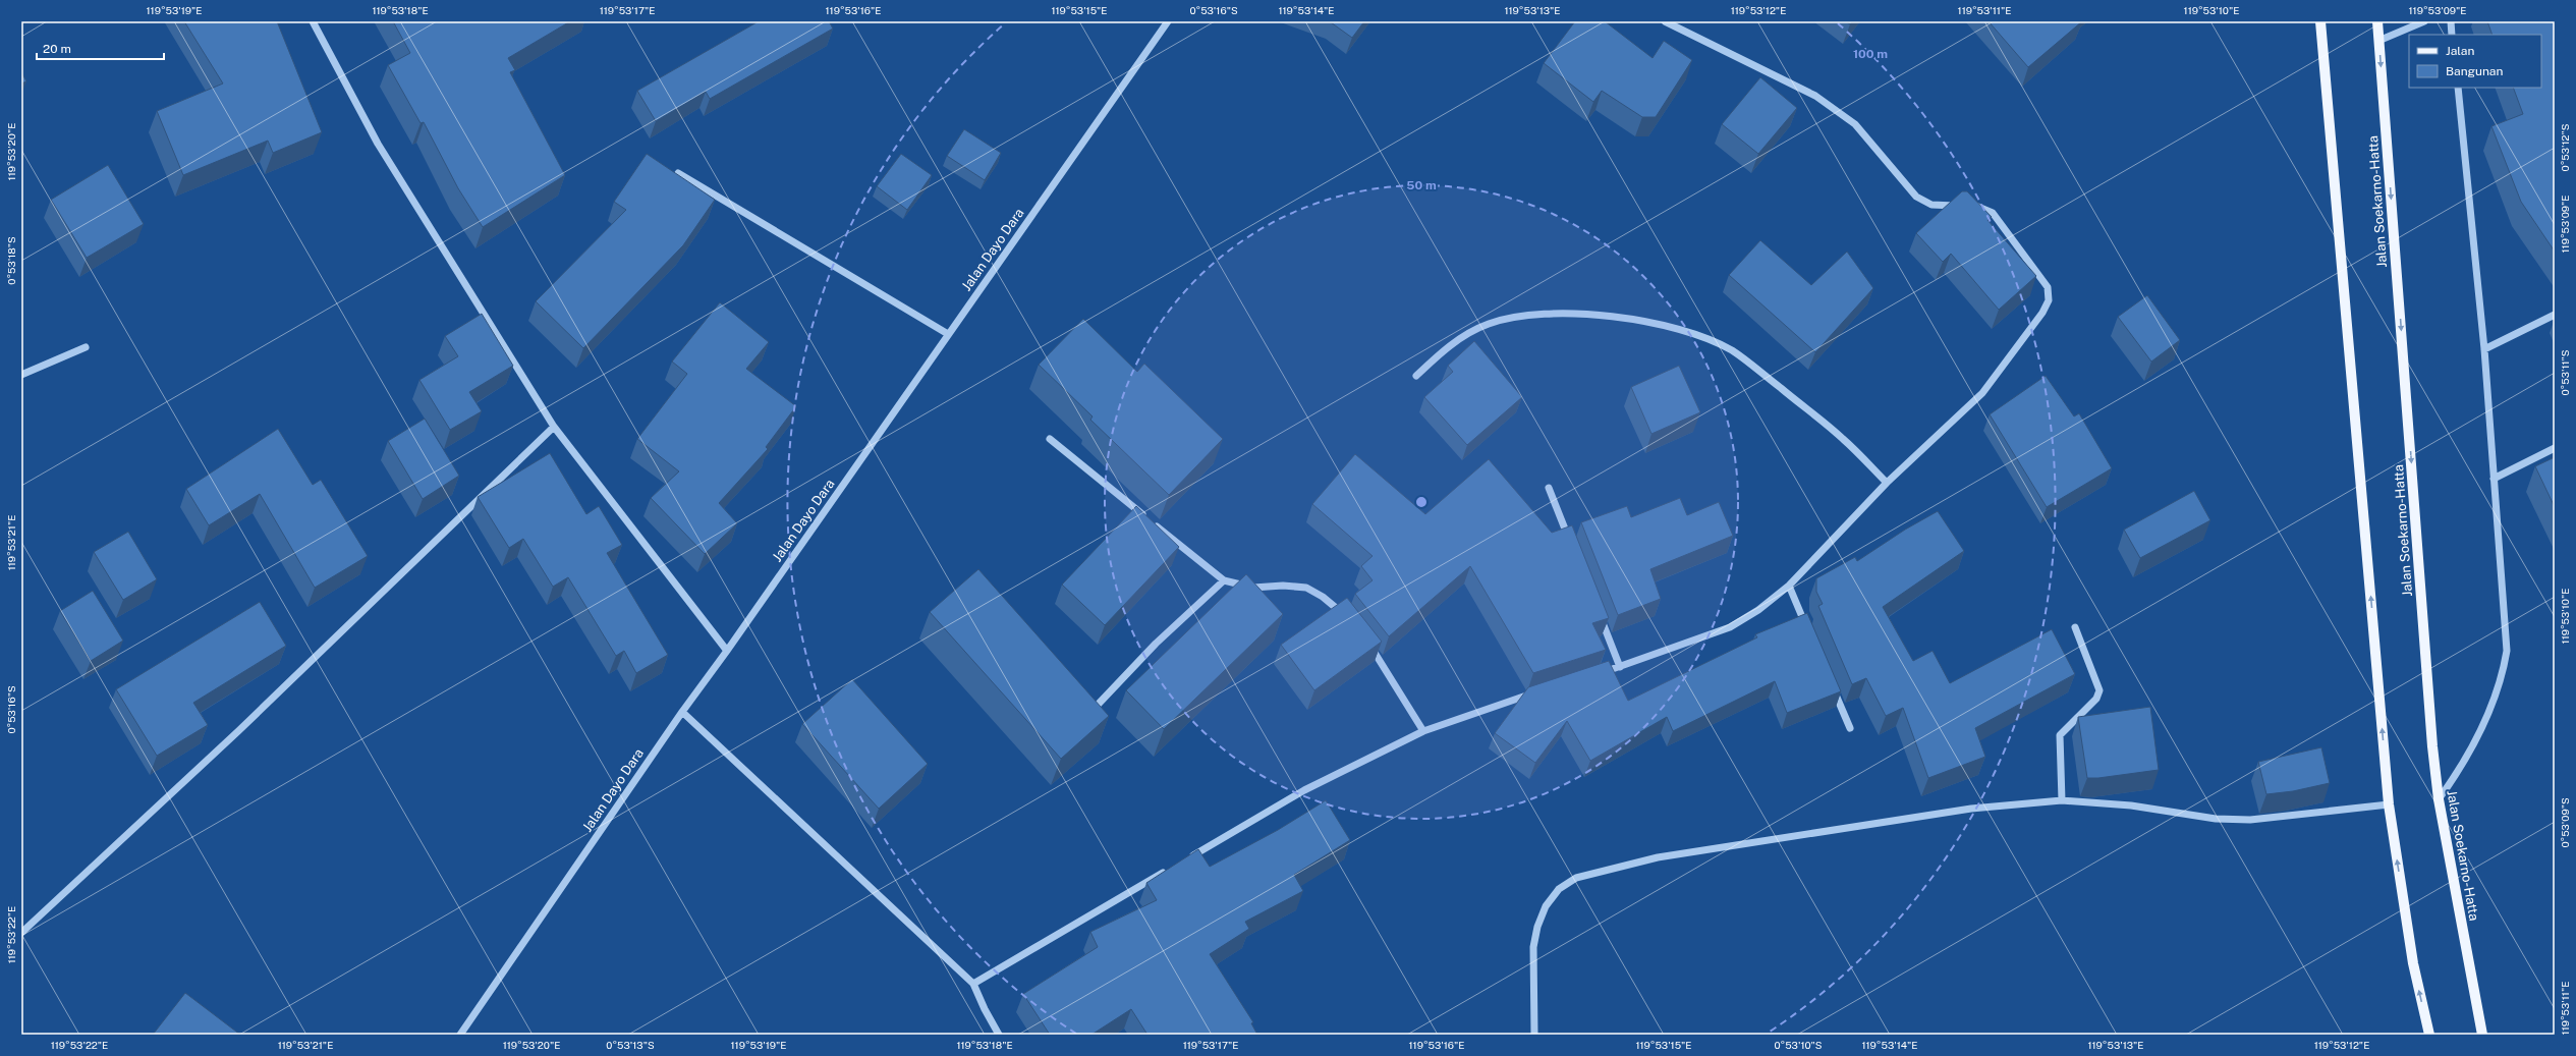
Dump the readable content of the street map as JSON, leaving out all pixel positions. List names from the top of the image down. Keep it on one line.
{"streets":{"main road":["Jalan Soekarno-Hatta"],"street":["Jalan Dayo Dara"]},"legend":["Jalan","Bangunan"],"scale_bar":"20 m","coordinates":["119°53'19\"E","119°53'18\"E","119°53'17\"E","119°53'16\"E","119°53'15\"E","0°53'16\"S","119°53'14\"E","119°53'13\"E","119°53'12\"E","119°53'11\"E","119°53'10\"E","119°53'09\"E","0°53'12\"S","119°53'20\"E","0°53'18\"S","0°53'11\"S","119°53'21\"E","0°53'09\"S","119°53'22\"E","0°53'13\"S","0°53'10\"S"],"rings":["100 m","50 m"]}
